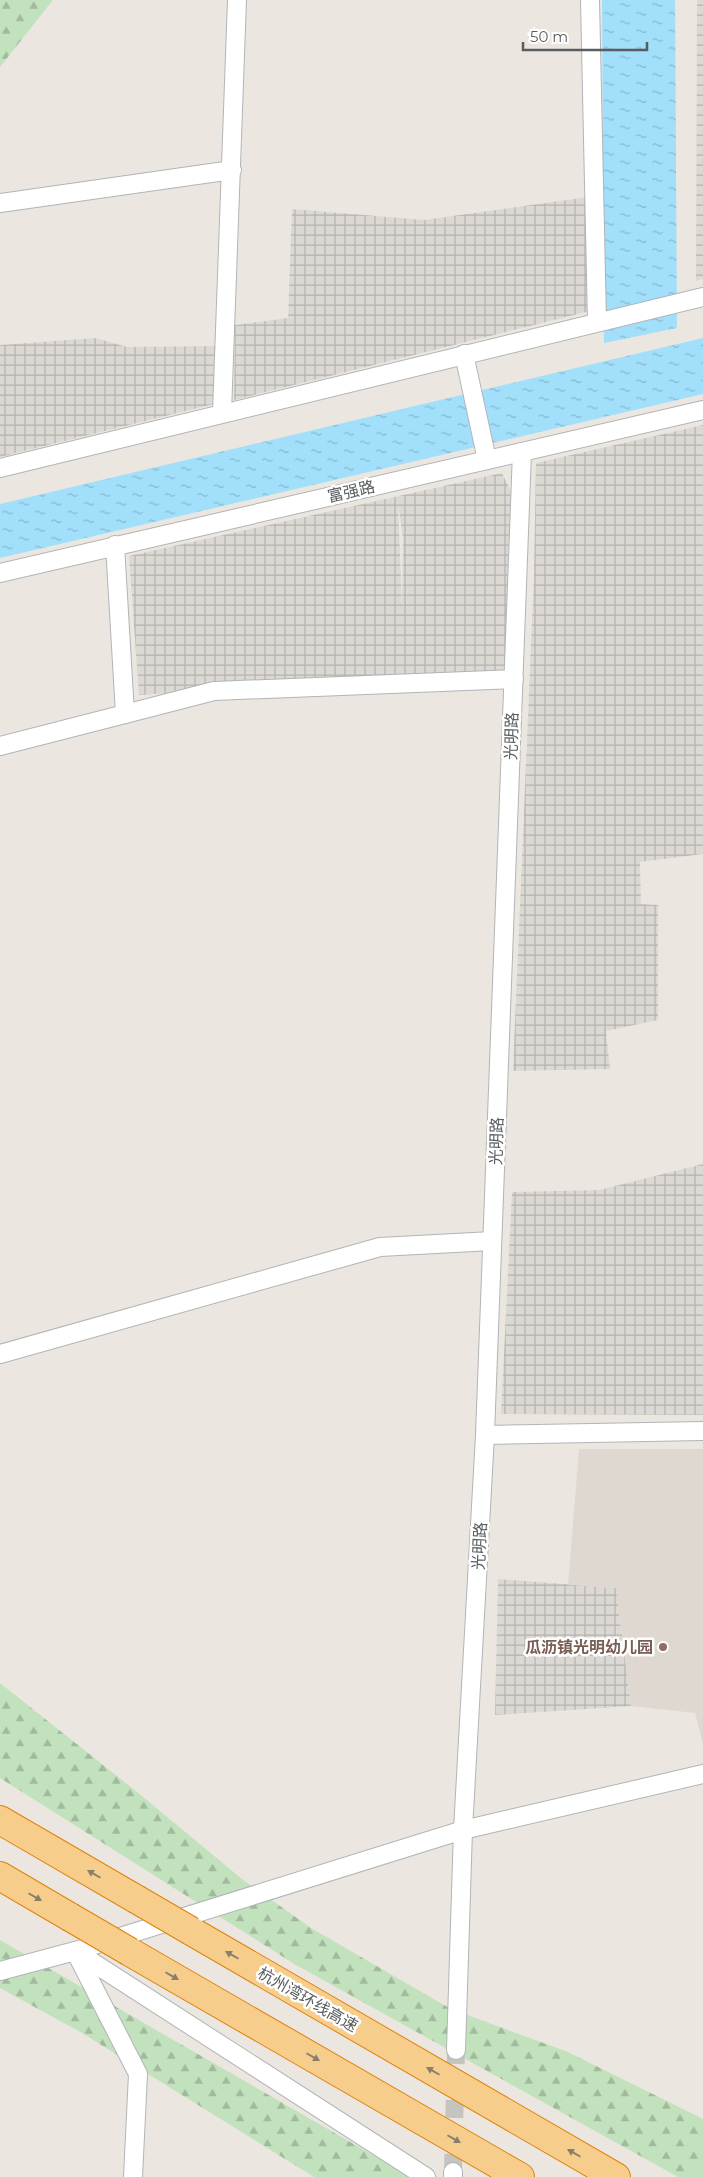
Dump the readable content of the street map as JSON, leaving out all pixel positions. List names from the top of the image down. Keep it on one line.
{"streets":{"highway":["杭州湾环线高速"],"street":["富强路","光明路"]},"crossings":[["富强路","光明路"]],"places":["瓜沥镇光明幼儿园"],"scale_bar":"50 m"}
